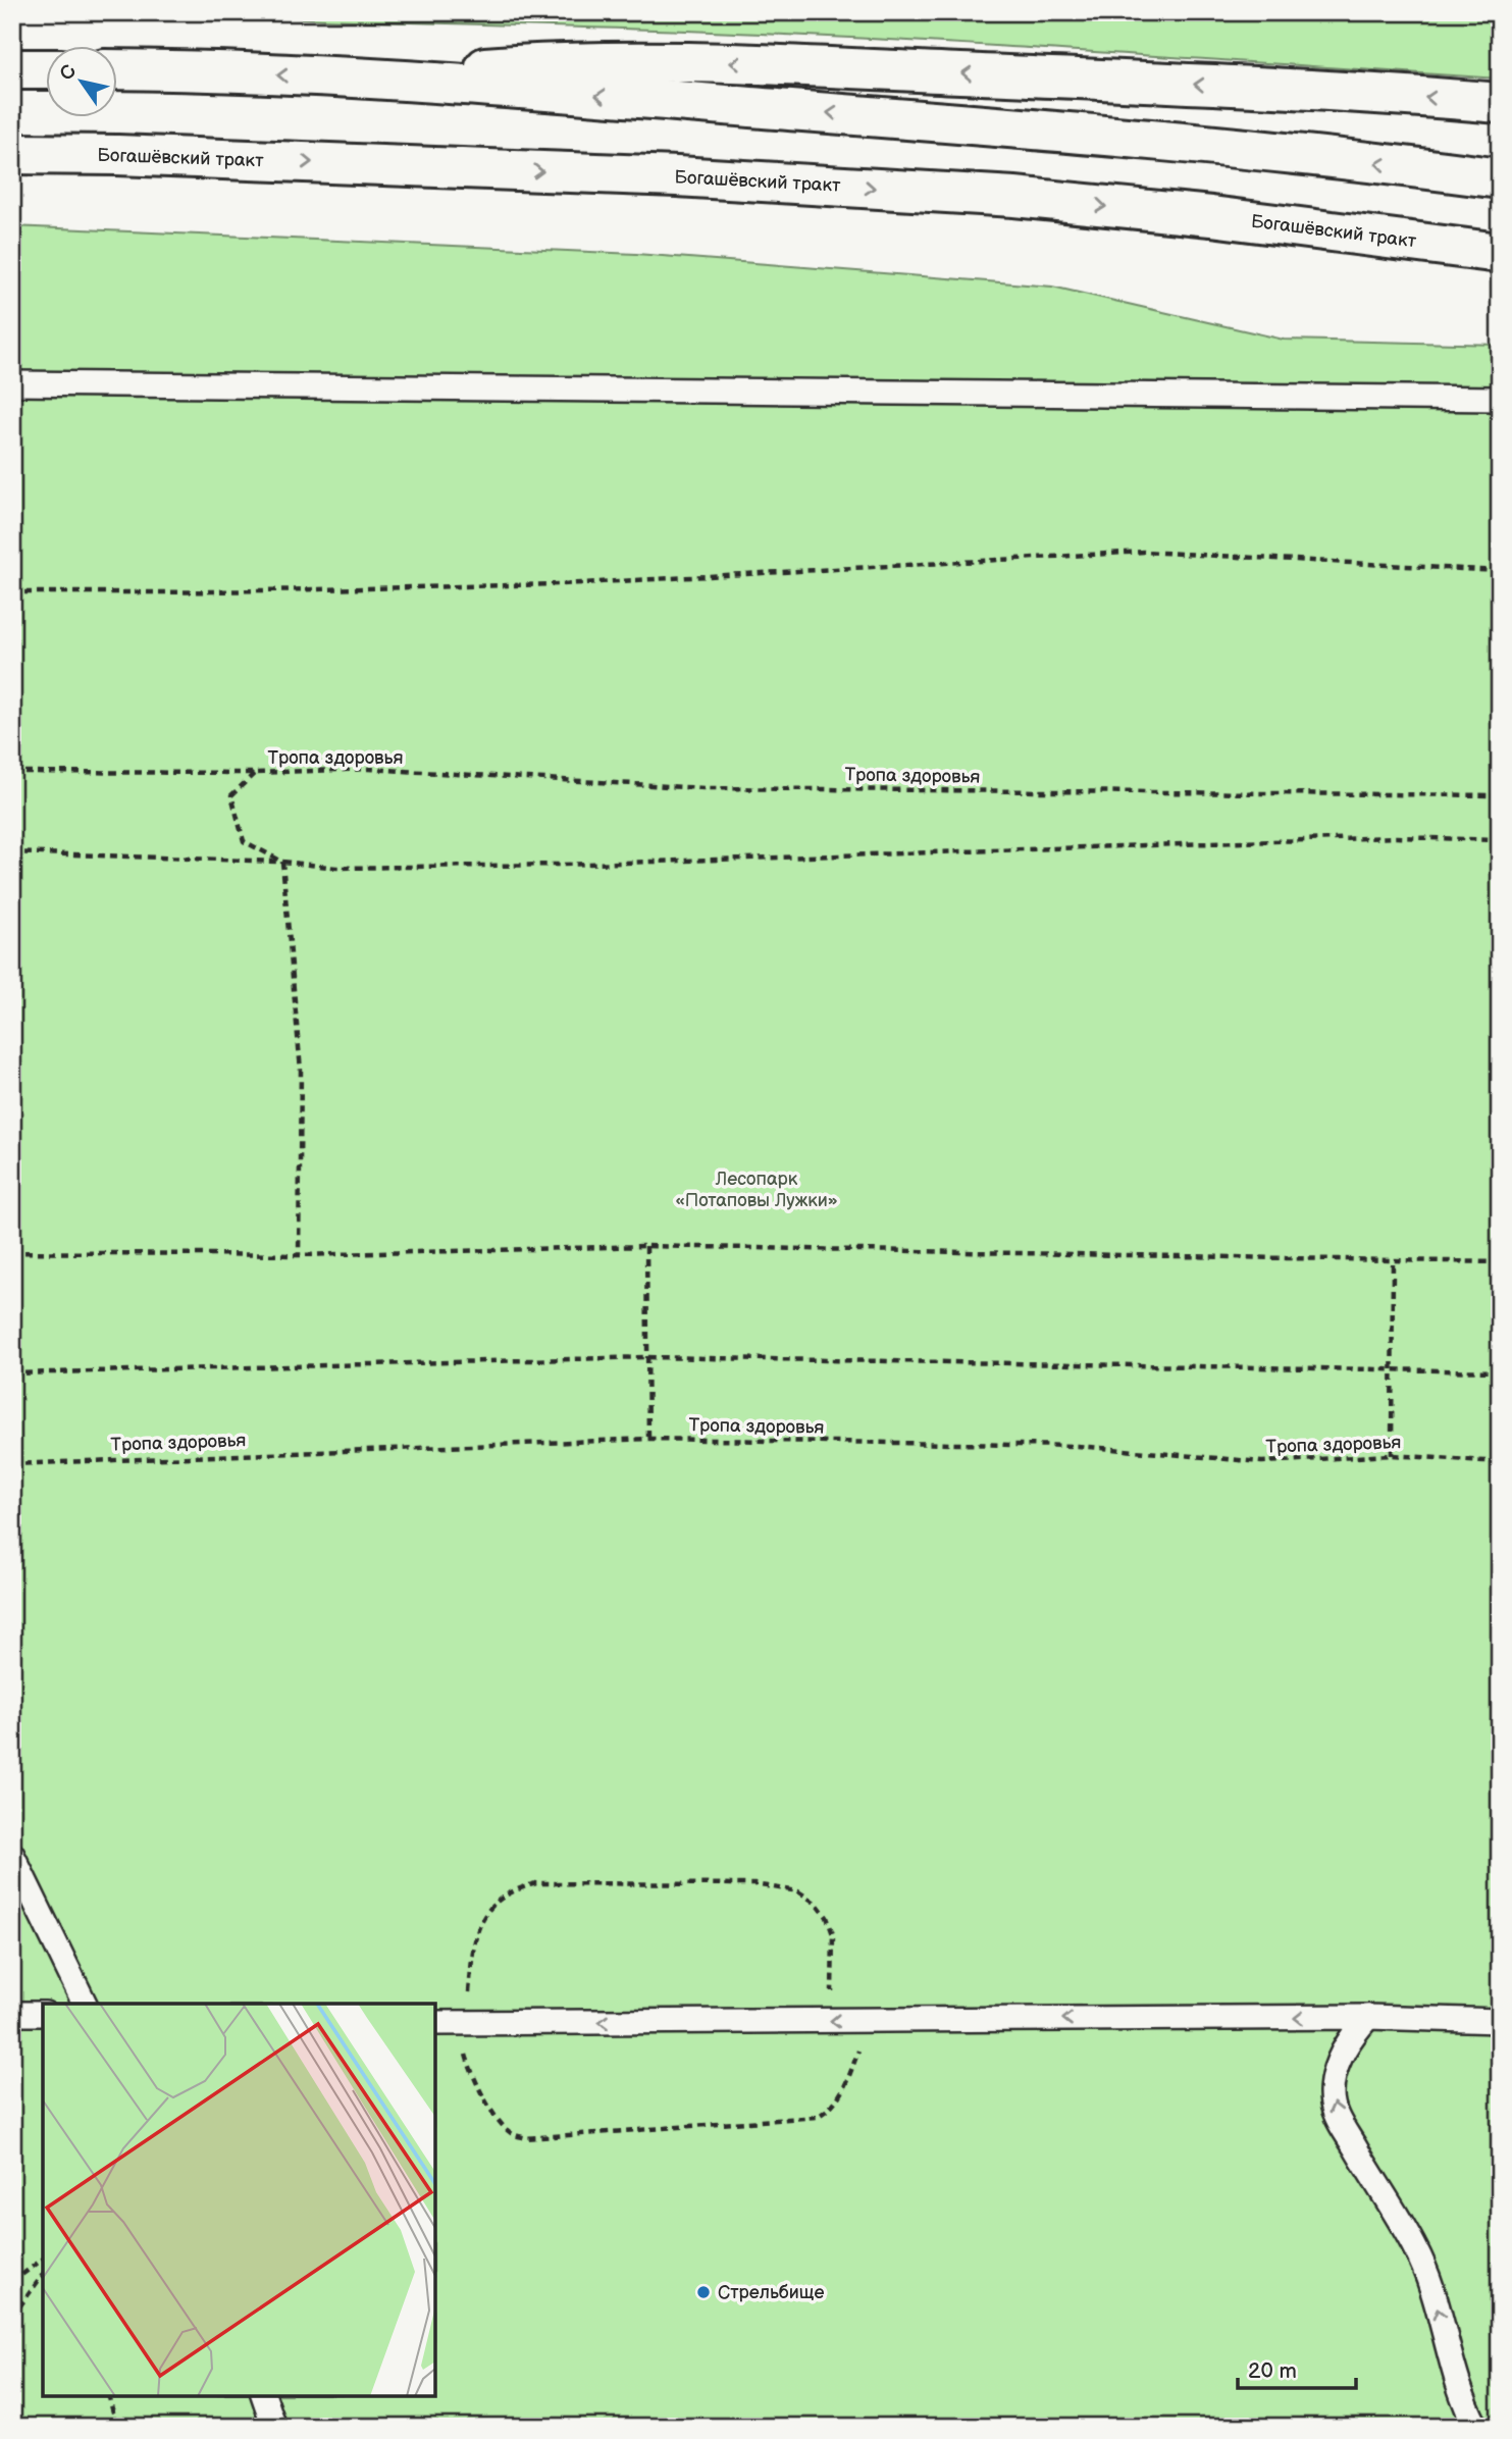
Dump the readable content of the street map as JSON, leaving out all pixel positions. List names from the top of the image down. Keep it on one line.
{"streets":{"main road":["Богашёвский тракт"],"path":["Тропа здоровья"]},"parks":["Лесопарк «Потаповы Лужки»"],"places":["Стрельбище"],"scale_bar":"20 m","north":"top left"}
